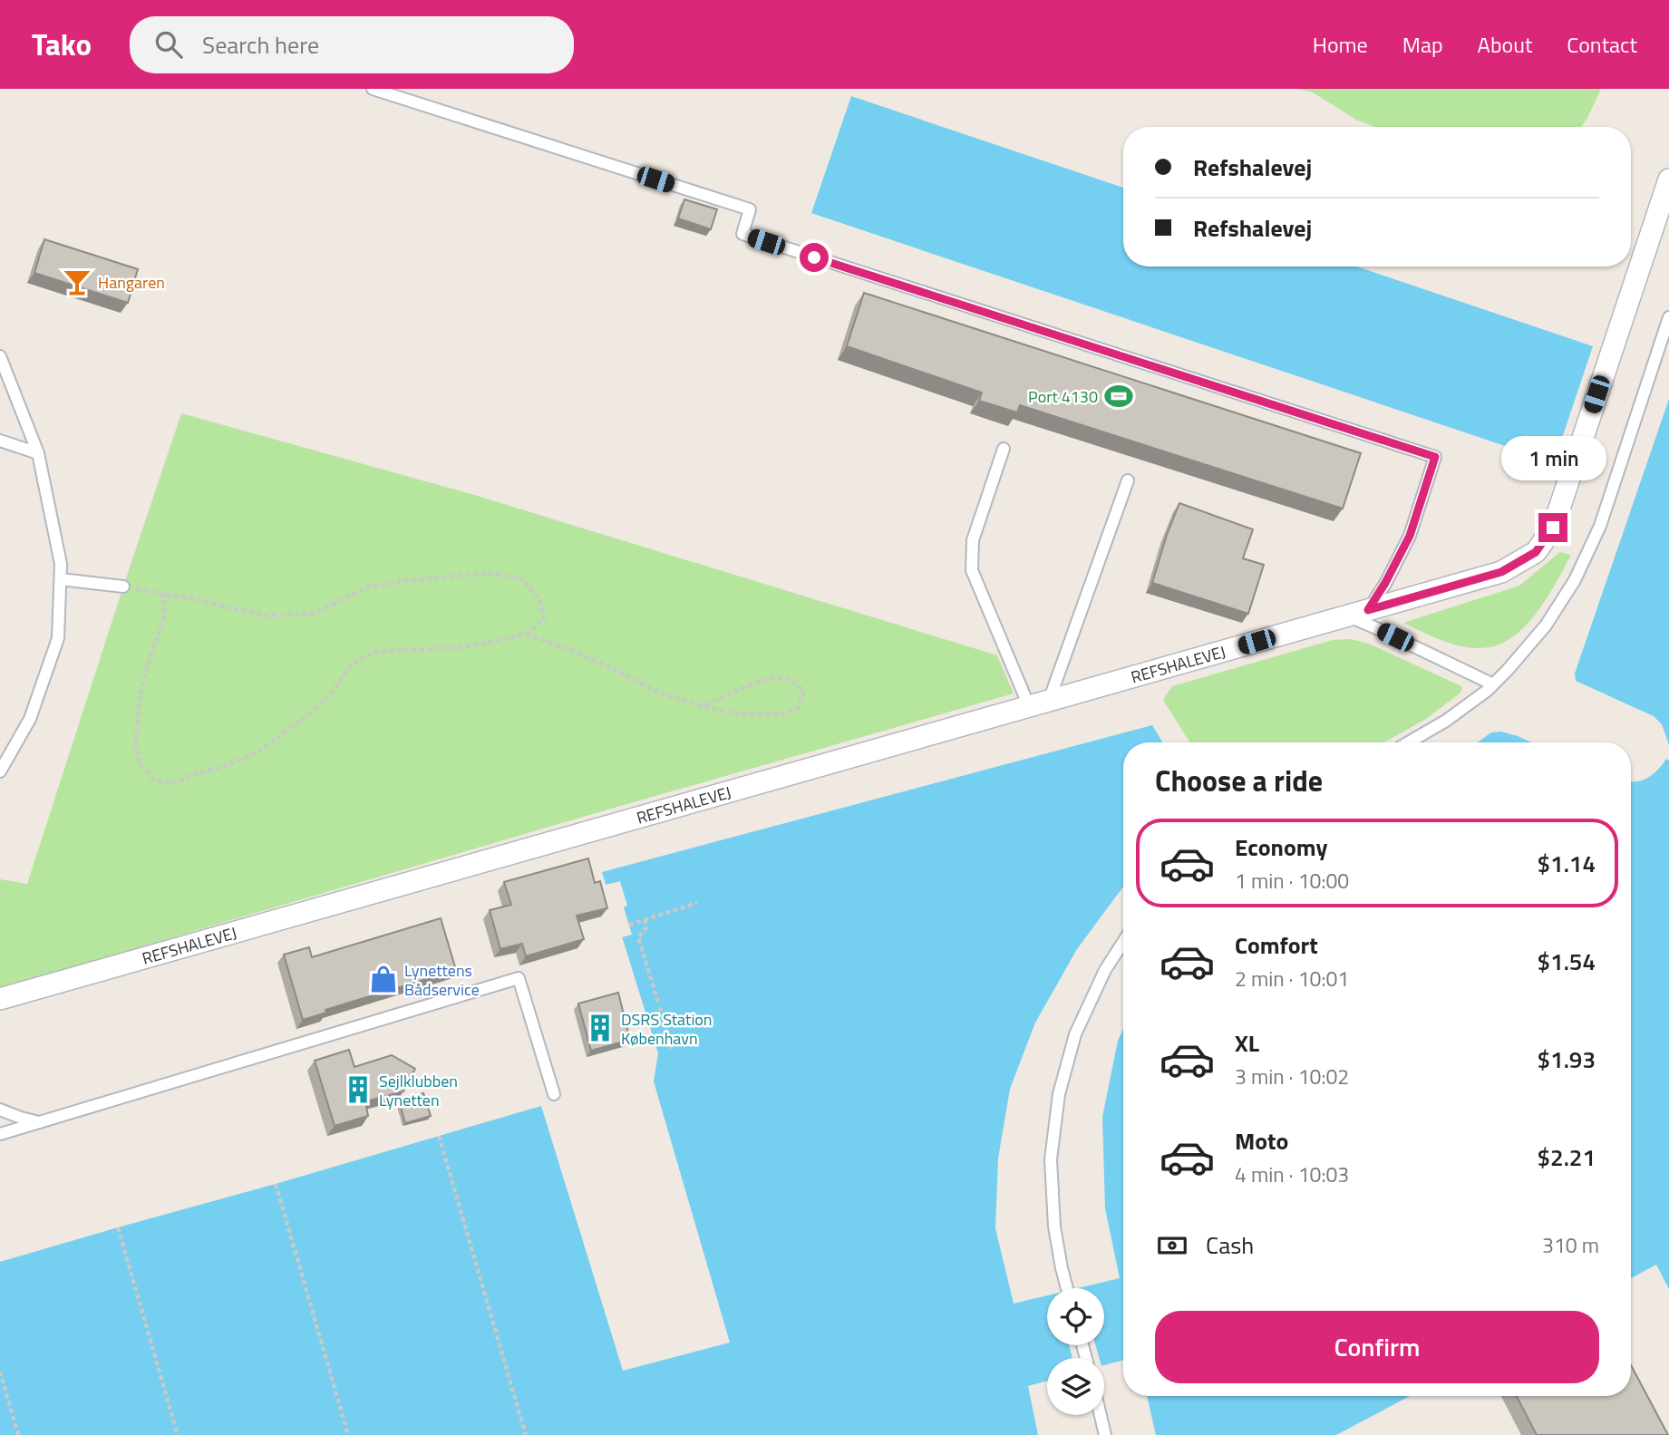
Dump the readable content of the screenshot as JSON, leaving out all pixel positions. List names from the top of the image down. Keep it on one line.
{"streets":{"street":["REFSHALEVEJ"]},"places":{"bar":["Hangaren"],"sports":["Port 4130"],"shop":["Lynettens Bådservice"],"building":["DSRS Station København","Sejlklubben Lynetten"]},"page":{"header":"Tako","search":"Search here","nav":["Home","Map","About","Contact"],"banner":["Refshalevej","Refshalevej"],"bubble":"1 min","heading":"Choose a ride","list":[{"name":"Economy","note":"1 min · 10:00","value":"$1.14"},{"name":"Comfort","note":"2 min · 10:01","value":"$1.54"},{"name":"XL","note":"3 min · 10:02","value":"$1.93"},{"name":"Moto","note":"4 min · 10:03","value":"$2.21"}],"pay":["Cash","310 m"],"buttons":"Confirm"}}
